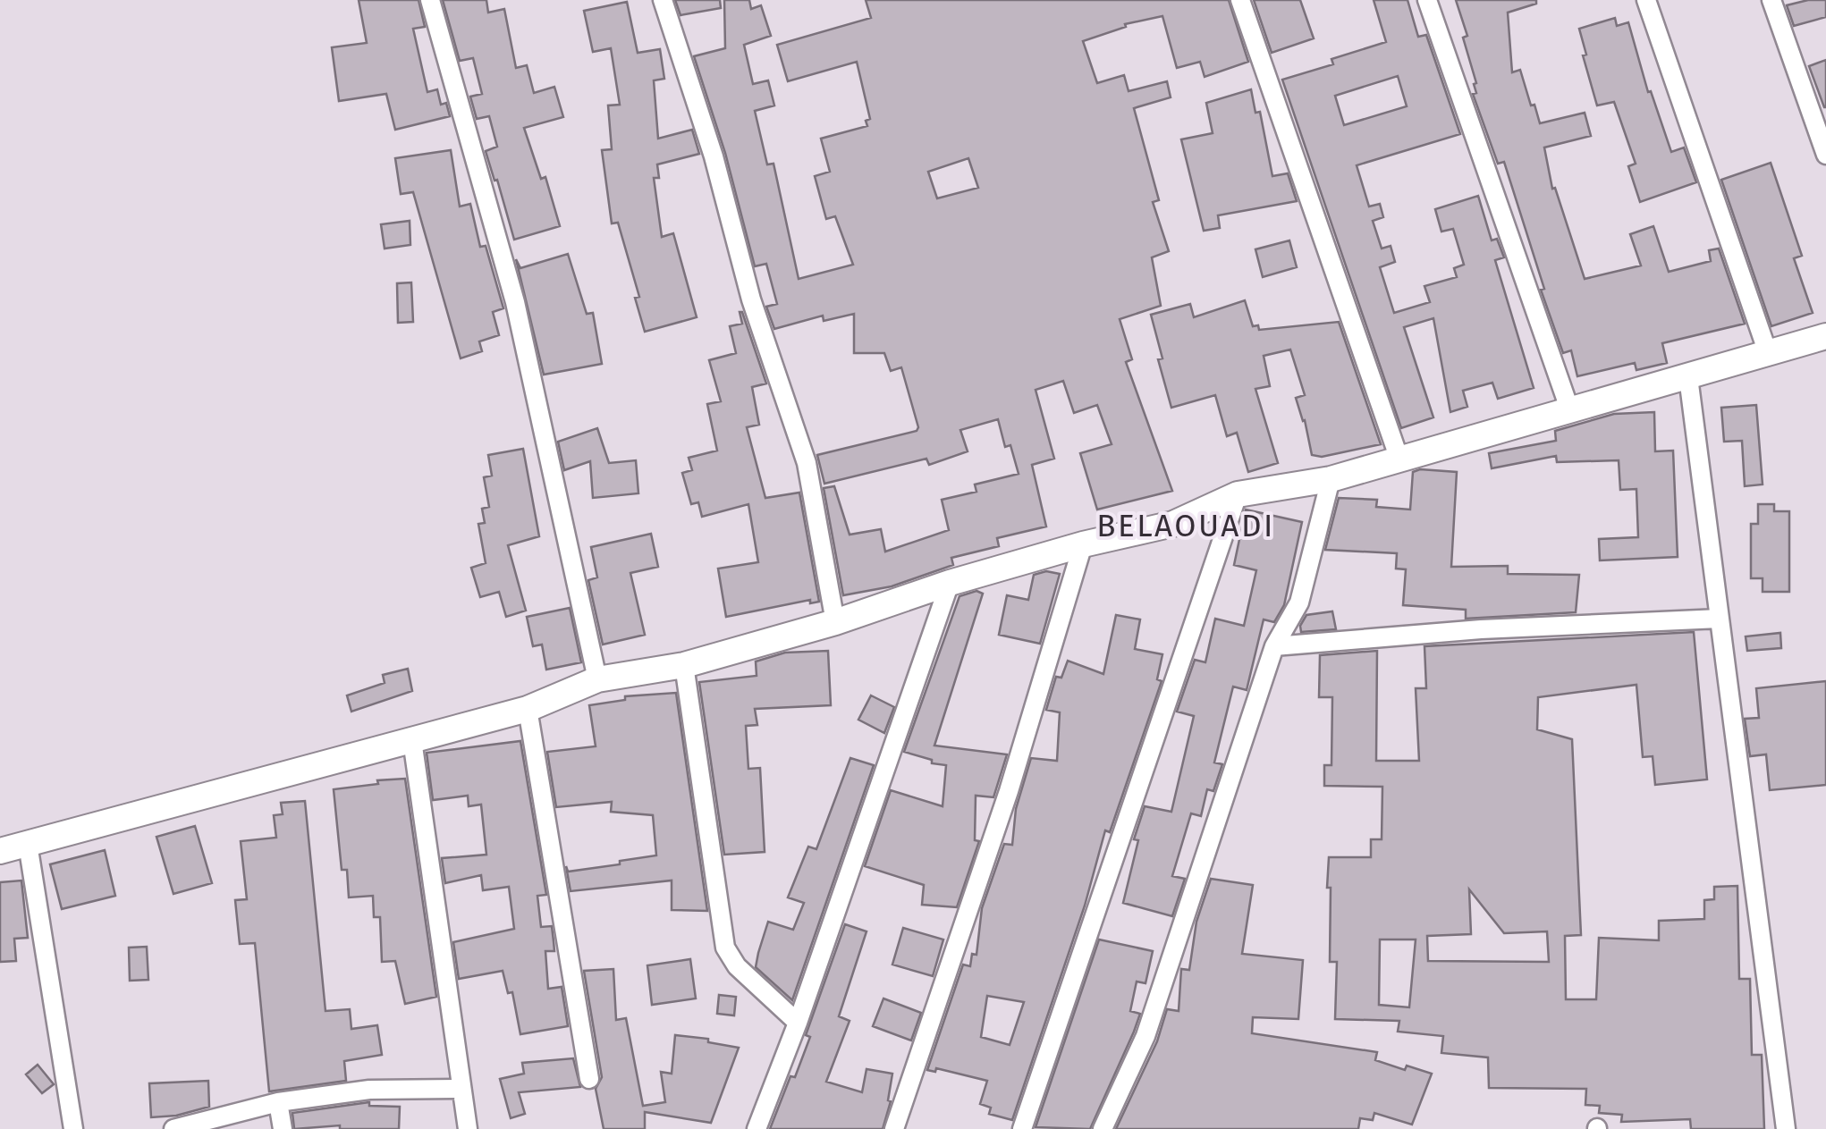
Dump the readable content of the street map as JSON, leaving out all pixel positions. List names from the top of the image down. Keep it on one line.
{"districts":["BELAOUADI"]}
